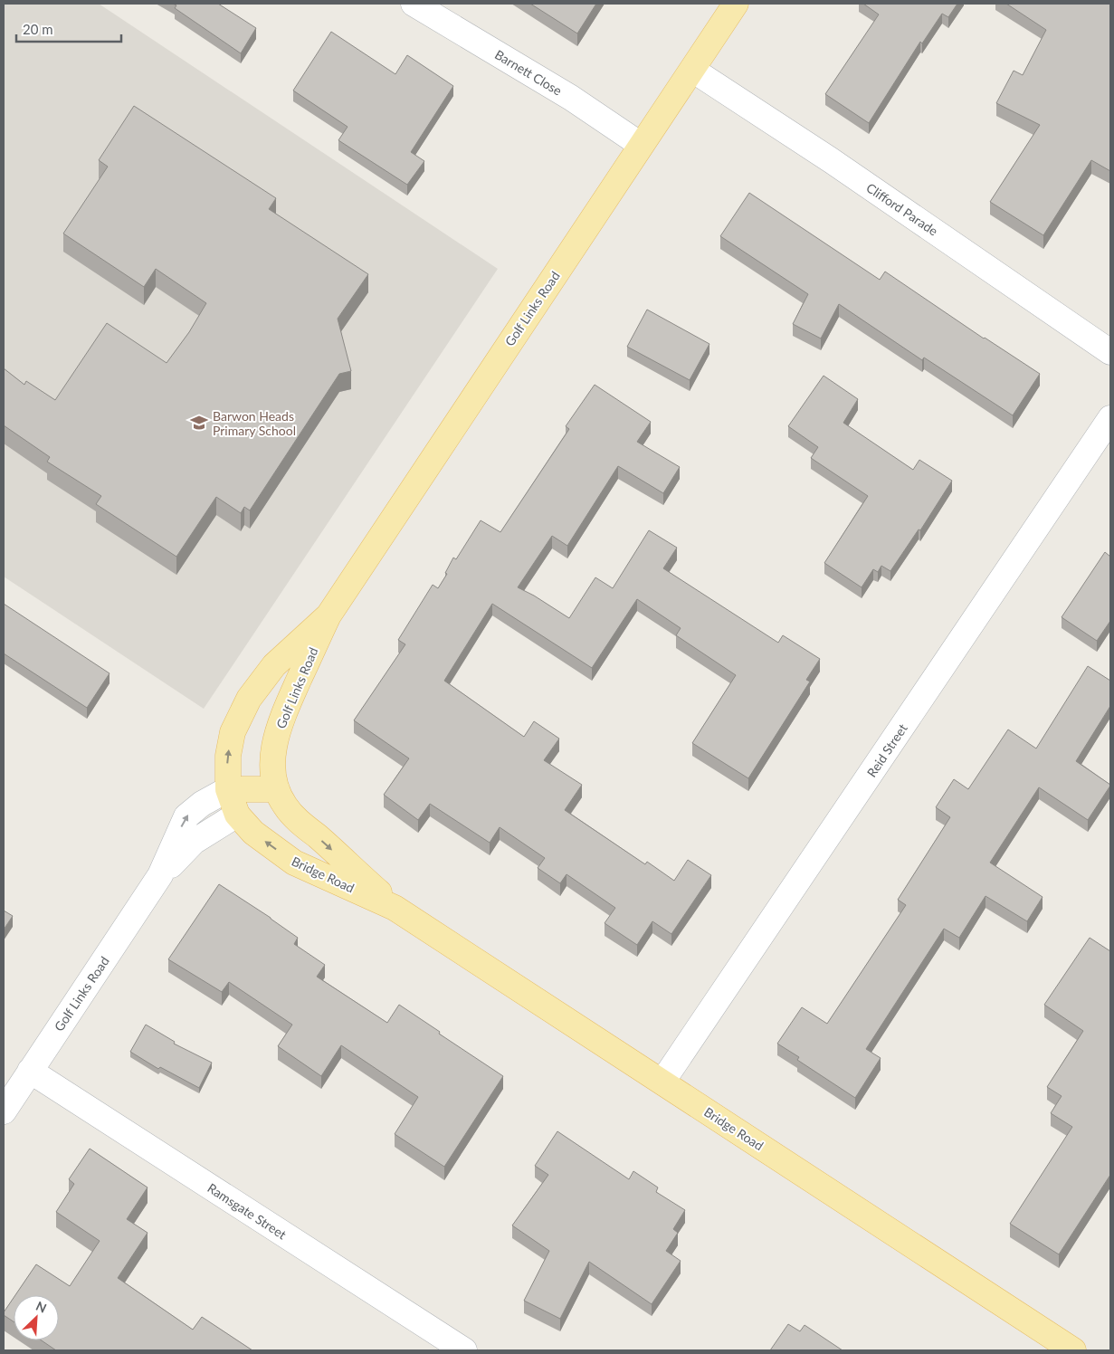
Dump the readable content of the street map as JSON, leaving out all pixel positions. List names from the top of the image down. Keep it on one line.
{"streets":{"main road":["Golf Links Road","Bridge Road"],"street":["Barnett Close","Clifford Parade","Reid Street","Ramsgate Street"]},"crossings":[["Barnett Close","Golf Links Road"],["Clifford Parade","Golf Links Road"],["Golf Links Road","Bridge Road"],["Golf Links Road","Ramsgate Street"],["Reid Street","Bridge Road"]],"places":{"school or university":["Barwon Heads Primary School"]},"scale_bar":"20 m","north":"top right"}
